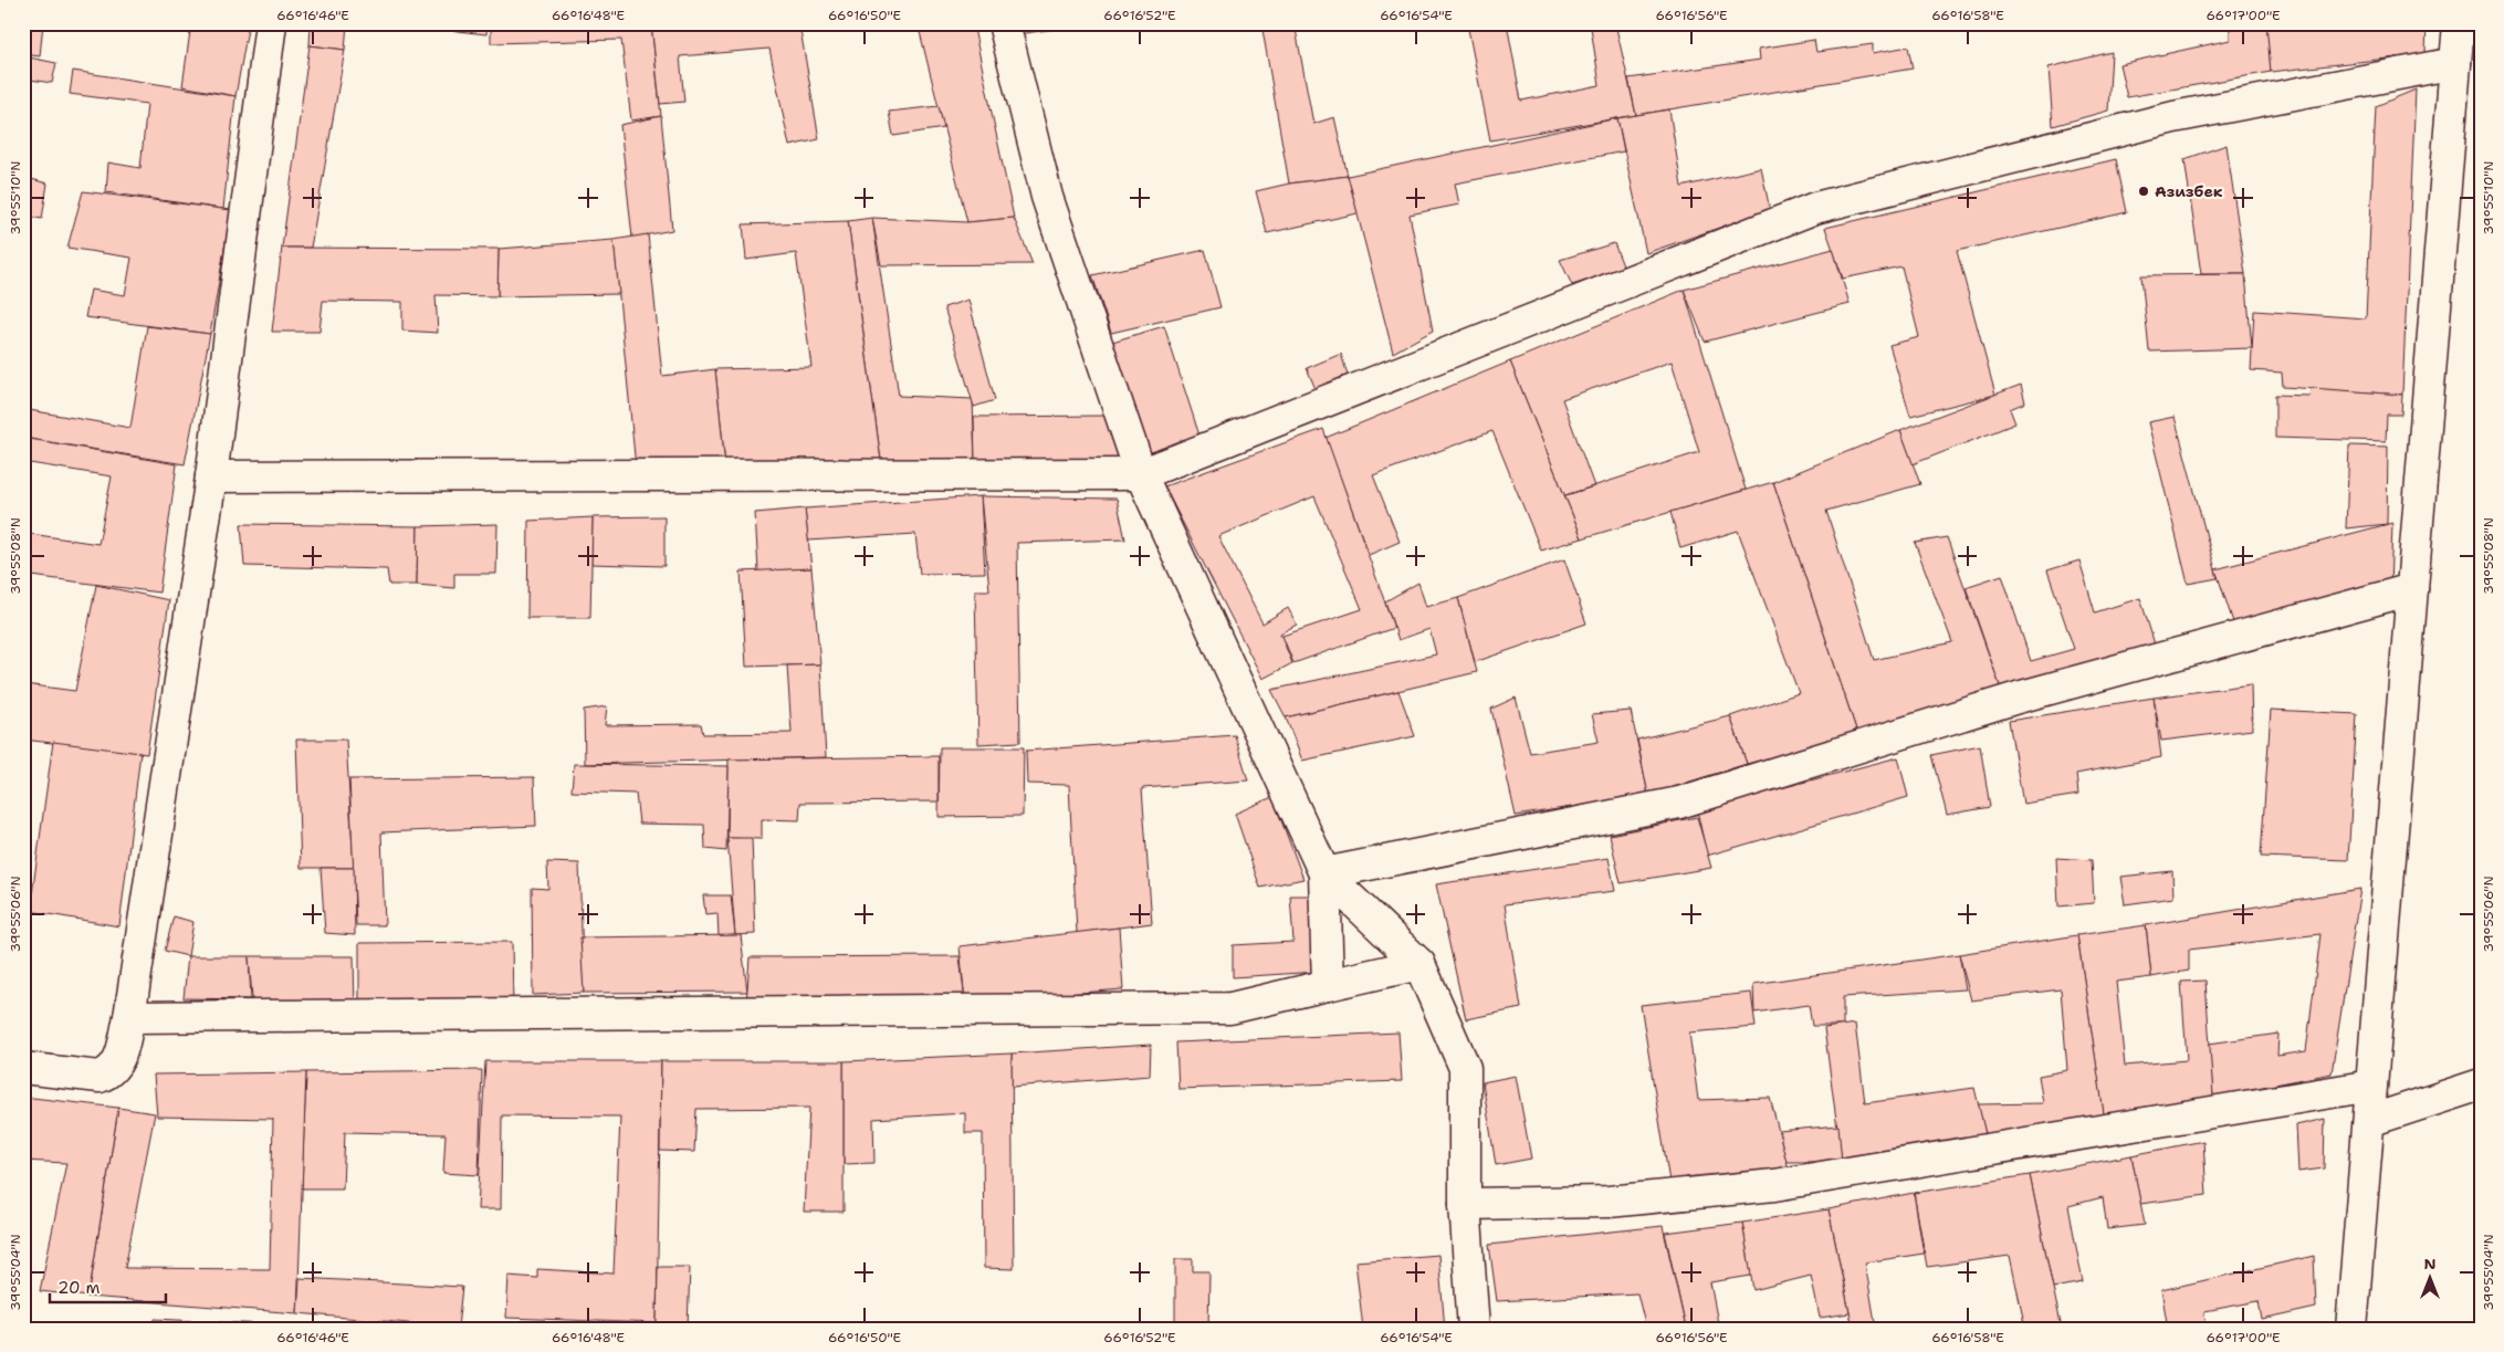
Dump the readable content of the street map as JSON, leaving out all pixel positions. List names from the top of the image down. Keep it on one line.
{"places":["Азизбек"],"scale_bar":"20 m","north":"top","coordinates":["66°16'46\"E","66°16'48\"E","66°16'50\"E","66°16'52\"E","66°16'54\"E","66°16'56\"E","66°16'58\"E","66°17'00\"E","39°55'10\"N","39°55'08\"N","39°55'06\"N","39°55'04\"N"]}
